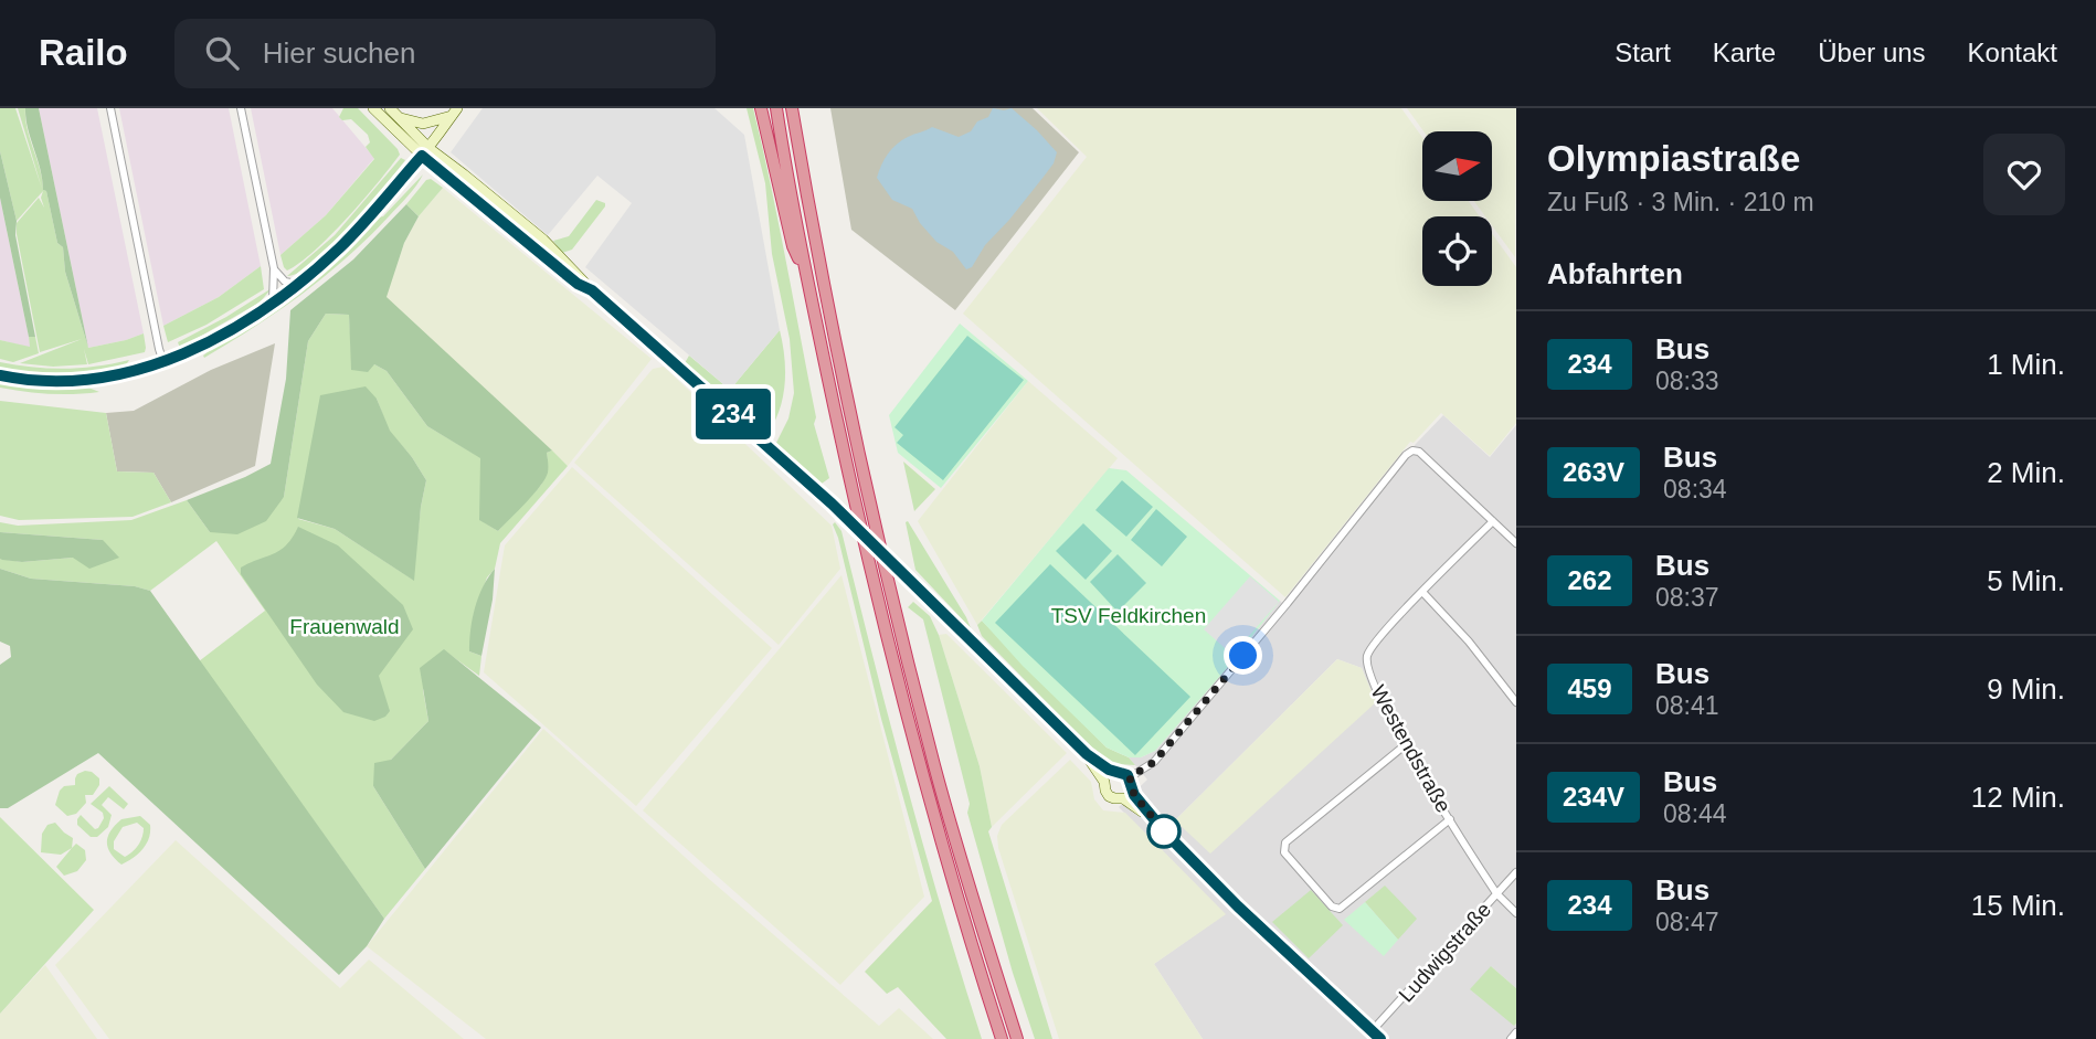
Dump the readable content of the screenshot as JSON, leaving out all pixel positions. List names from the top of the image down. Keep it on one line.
{"streets":{"street":["Westendstraße","Ludwigstraße"]},"crossings":[["Westendstraße","Ludwigstraße"]],"parks":["TSV Feldkirchen","Frauenwald"],"lines":["bus line 234"],"north":"right","page":{"header":"Railo","search":"Hier suchen","nav":["Start","Karte","Über uns","Kontakt"],"on_map":"234","heading":[["Olympiastraße","Zu Fuß · 3 Min. · 210 m"],"Abfahrten"],"list":[{"mark":"234","name":"Bus","note":"08:33","value":"1 Min."},{"mark":"263V","name":"Bus","note":"08:34","value":"2 Min."},{"mark":"262","name":"Bus","note":"08:37","value":"5 Min."},{"mark":"459","name":"Bus","note":"08:41","value":"9 Min."},{"mark":"234V","name":"Bus","note":"08:44","value":"12 Min."},{"mark":"234","name":"Bus","note":"08:47","value":"15 Min."}]}}
